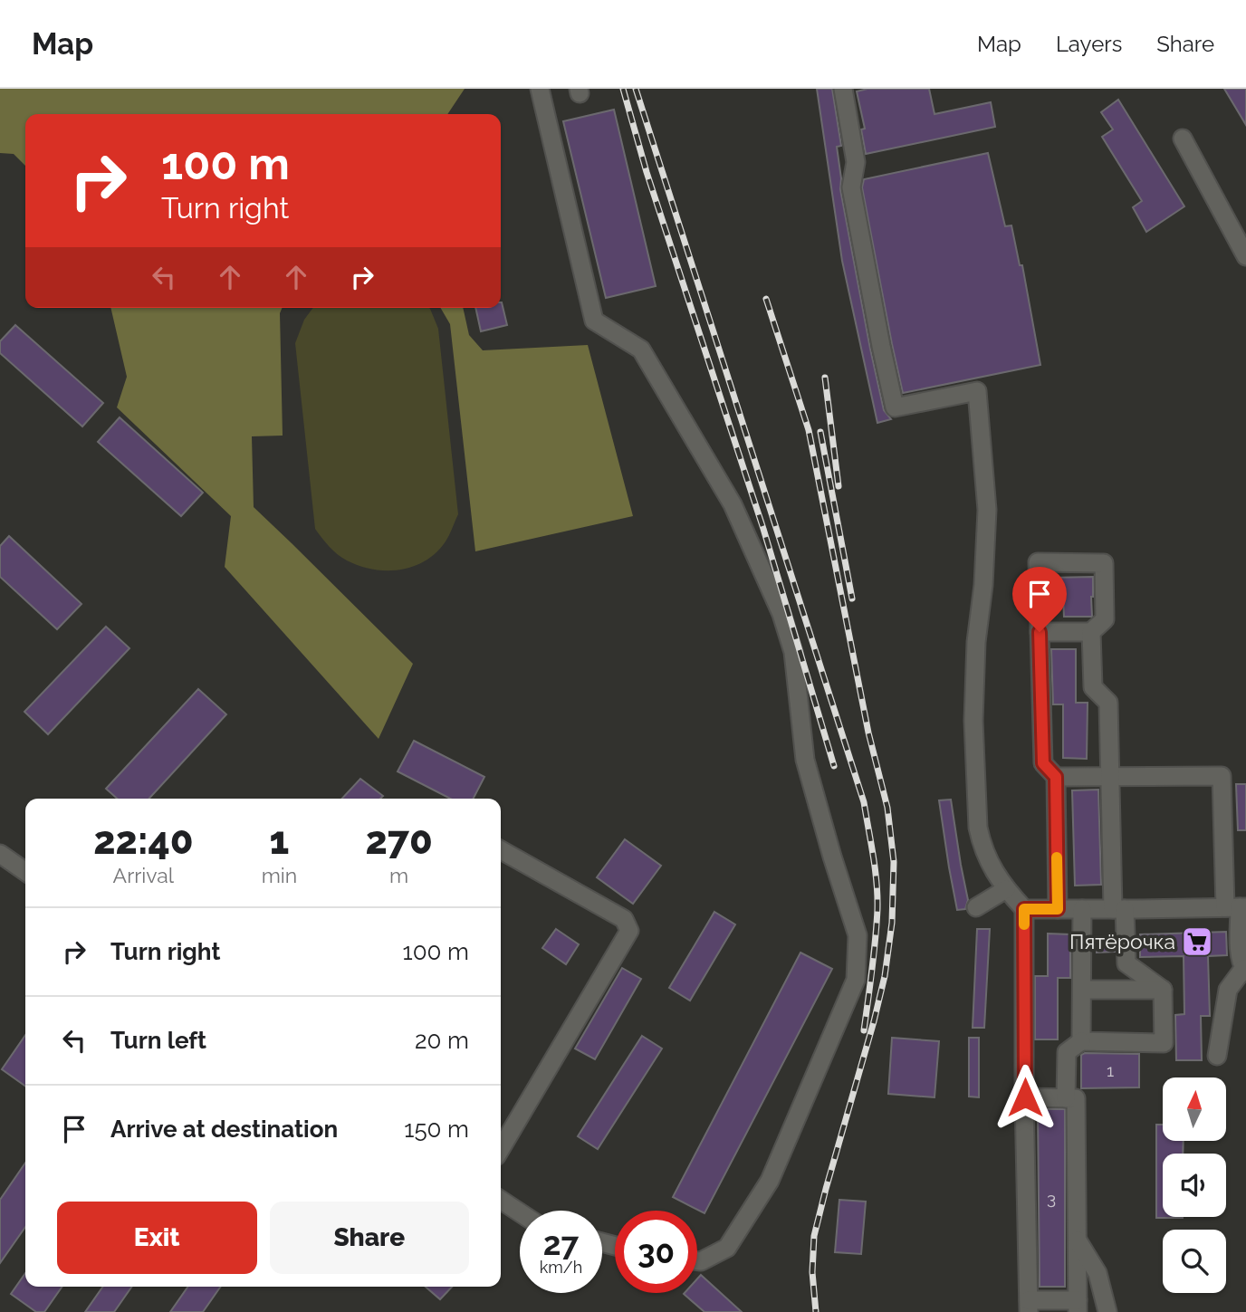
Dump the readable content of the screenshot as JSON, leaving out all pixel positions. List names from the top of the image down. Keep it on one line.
{"places":{"supermarket":["Пятёрочка"]},"house_numbers":["1","3"],"north":"top","page":{"header":"Map","nav":["Map","Layers","Share"],"turn":["100 m","Turn right"],"eta":["22:40","Arrival","1","min","270","m"],"list":[{"name":"Turn right","value":"100 m"},{"name":"Turn left","value":"20 m"},{"name":"Arrive at destination","value":"150 m"}],"buttons":["Exit","Share"],"speed":"27 km/h","limit":"30"}}
